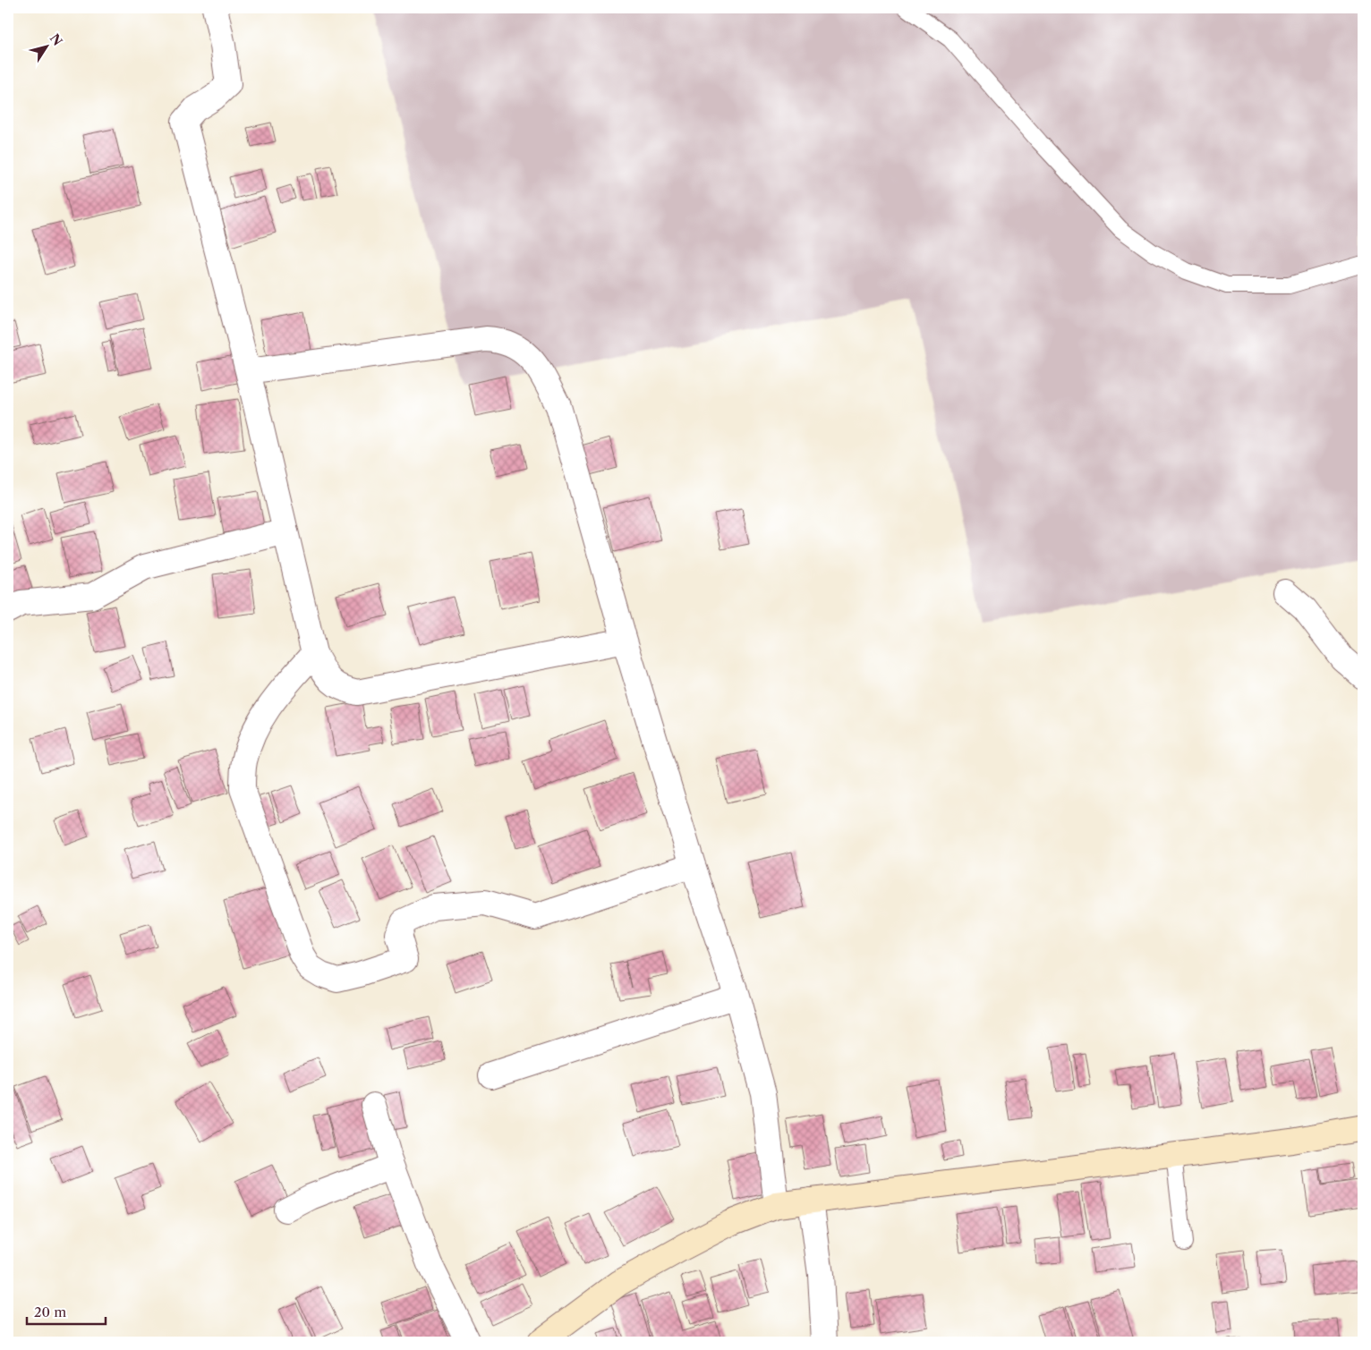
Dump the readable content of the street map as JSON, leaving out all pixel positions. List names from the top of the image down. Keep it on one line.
{"scale_bar":"20 m","north":"top right"}
